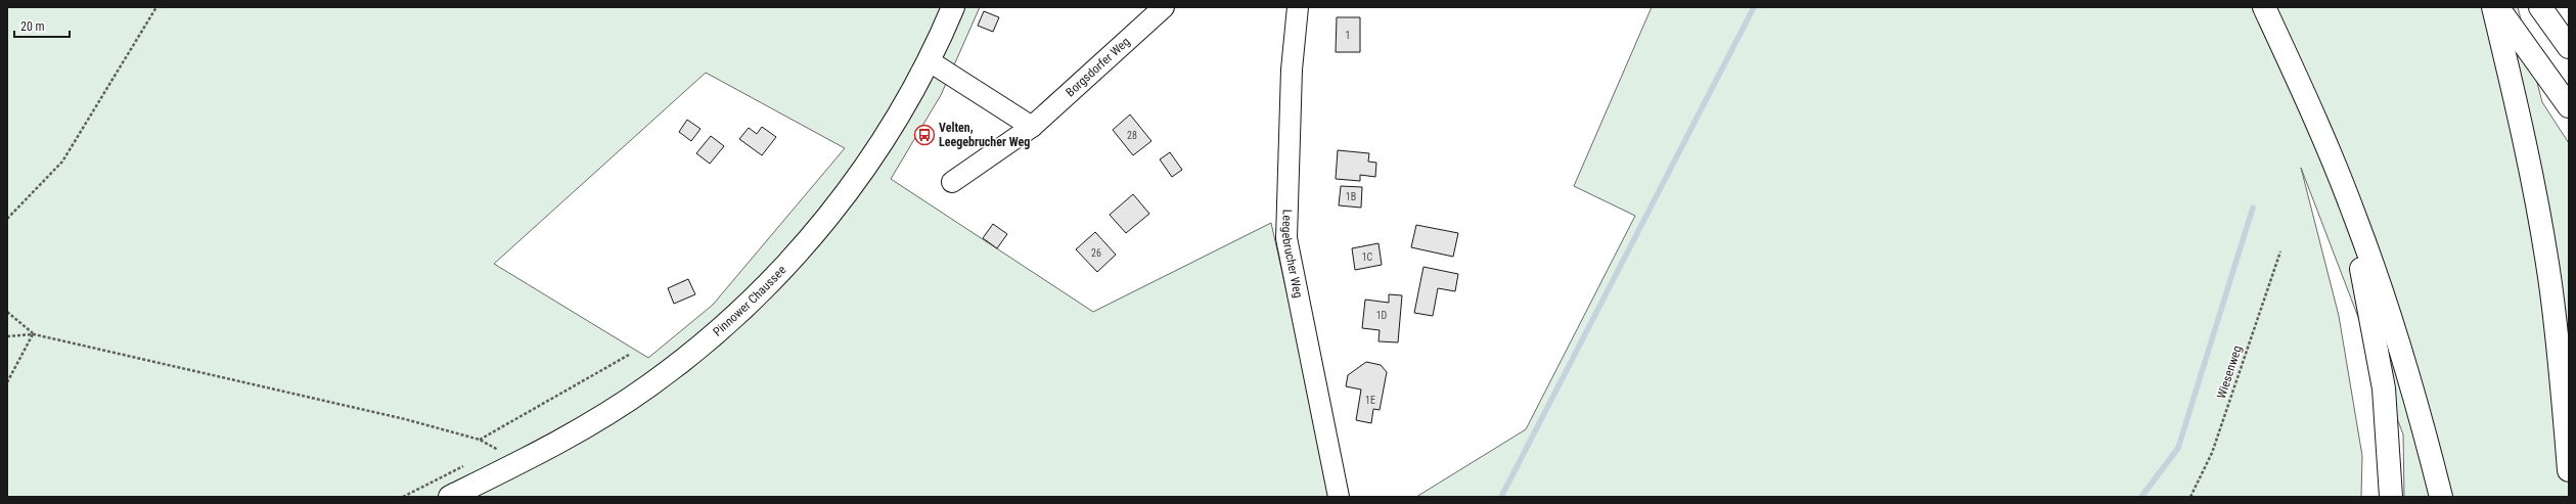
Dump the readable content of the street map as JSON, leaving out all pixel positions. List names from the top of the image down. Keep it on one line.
{"streets":{"main road":["Pinnower Chaussee"],"street":["Borgsdorfer Weg","Leegebrucher Weg"],"path":["Wiesenweg"]},"places":{"bus stop":["Velten, Leegebrucher Weg"]},"house_numbers":["1","28","1B","26","1C","1D","1E"],"scale_bar":"20 m"}
